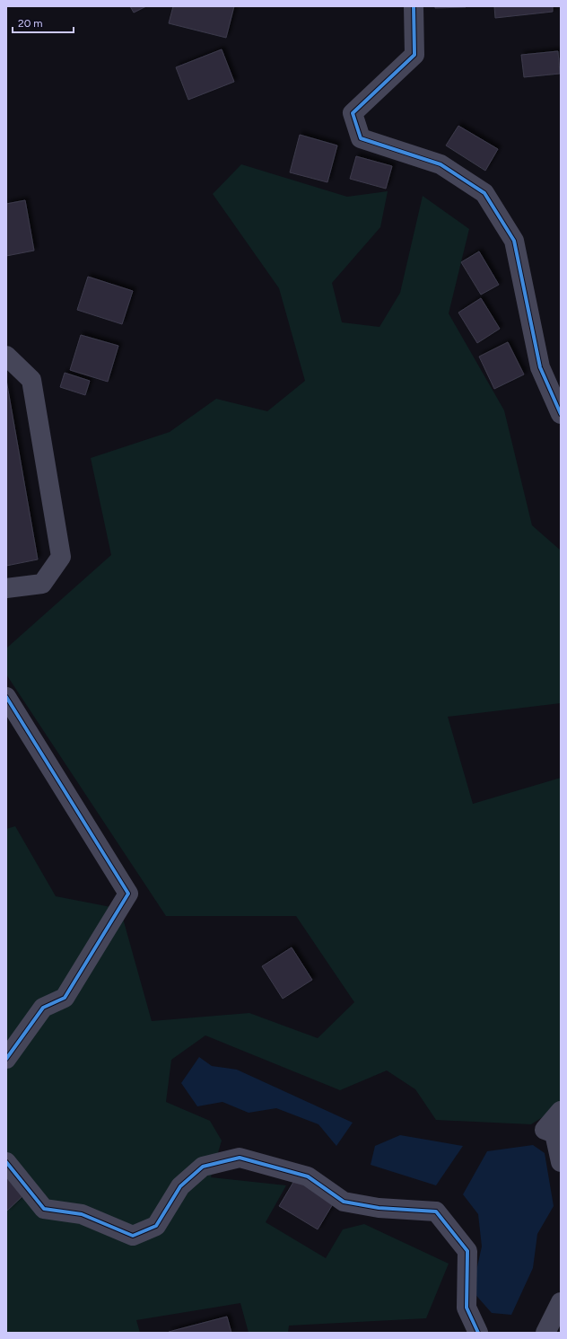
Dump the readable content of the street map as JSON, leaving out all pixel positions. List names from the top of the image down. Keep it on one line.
{"scale_bar":"20 m"}
